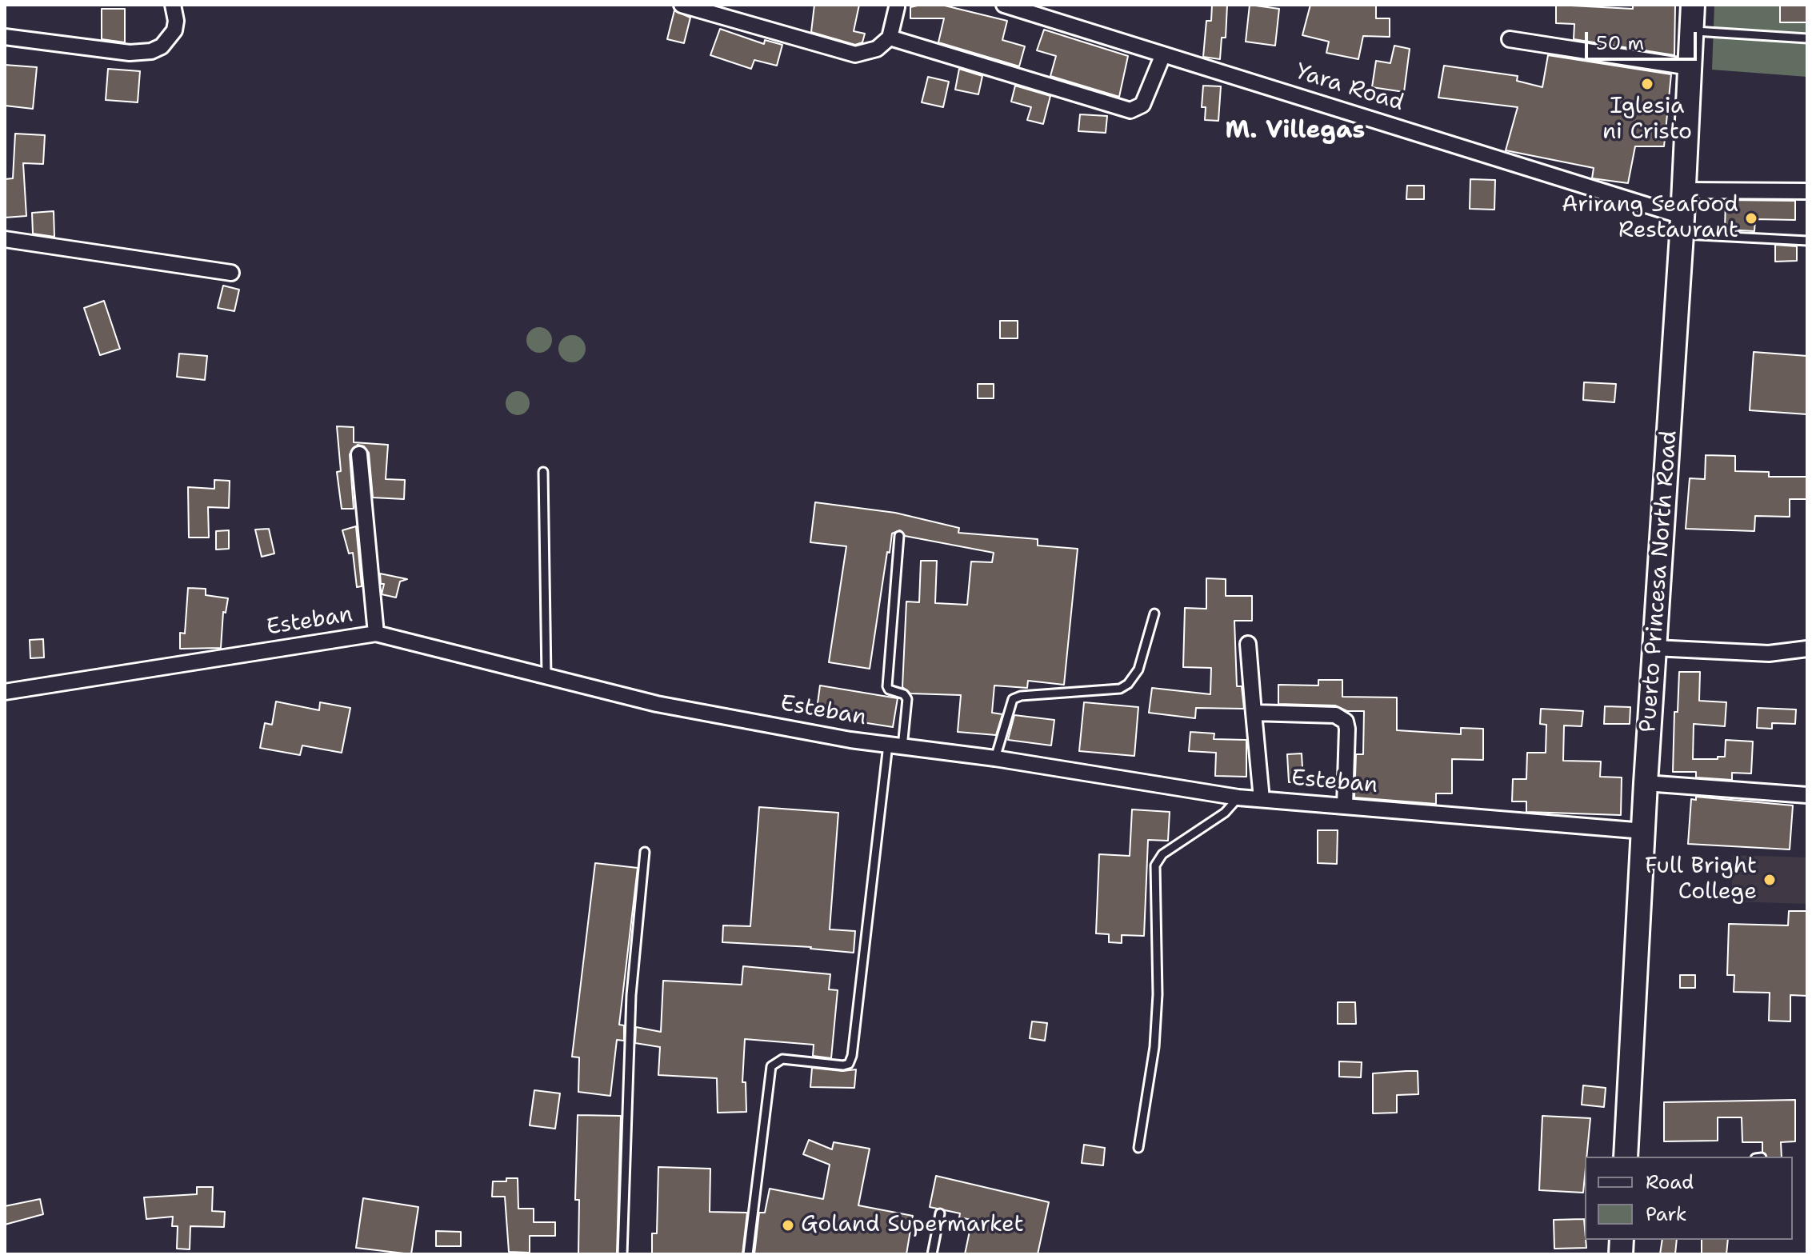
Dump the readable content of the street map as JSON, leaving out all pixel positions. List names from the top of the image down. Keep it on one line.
{"streets":{"main road":["Puerto Princesa North Road"],"street":["Yara Road","Esteban"]},"crossings":[["Yara Road","Puerto Princesa North Road"],["Puerto Princesa North Road","Esteban"]],"districts":["M. Villegas"],"places":["Iglesia ni Cristo","Arirang Seafood Restaurant","Full Bright College","Goland Supermarket"],"legend":["Road","Park"],"scale_bar":"50 m"}
